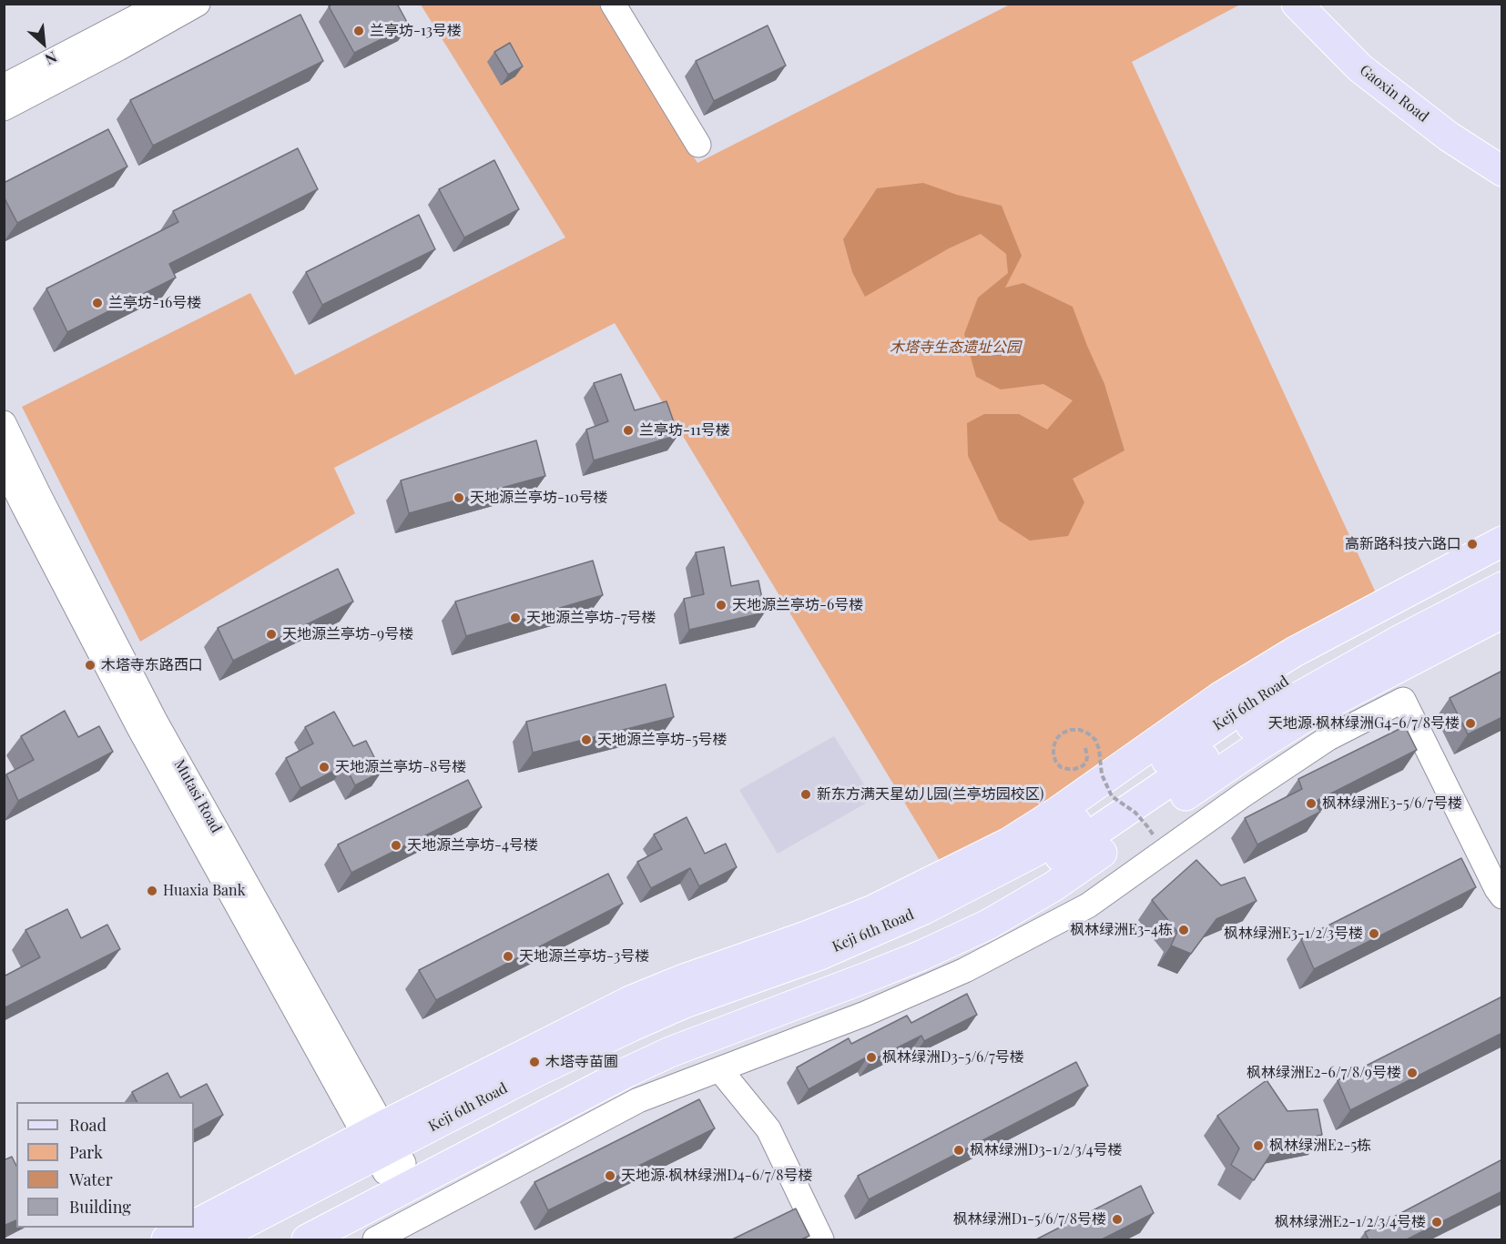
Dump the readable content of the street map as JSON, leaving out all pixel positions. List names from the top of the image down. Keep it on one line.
{"streets":{"main road":["Gaoxin Road","Keji 6th Road"],"street":["Mutasi Road"]},"crossings":[["Keji 6th Road","Mutasi Road"]],"parks":["木塔寺生态遗址公园"],"places":["兰亭坊-13号楼","兰亭坊-16号楼","兰亭坊-11号楼","天地源兰亭坊-10号楼","高新路科技六路口","天地源兰亭坊-6号楼","天地源兰亭坊-7号楼","天地源兰亭坊-9号楼","木塔寺东路西口","天地源·枫林绿洲G4-6/7/8号楼","天地源兰亭坊-5号楼","天地源兰亭坊-8号楼","新东方满天星幼儿园(兰亭坊园校区)","枫林绿洲E3-5/6/7号楼","天地源兰亭坊-4号楼","Huaxia Bank","枫林绿洲E3-4栋","枫林绿洲E3-1/2/3号楼","天地源兰亭坊-3号楼","枫林绿洲D3-5/6/7号楼","木塔寺苗圃","枫林绿洲E2-6/7/8/9号楼","枫林绿洲E2-5栋","枫林绿洲D3-1/2/3/4号楼","天地源·枫林绿洲D4-6/7/8号楼","枫林绿洲D1-5/6/7/8号楼","枫林绿洲E2-1/2/3/4号楼"],"legend":["Road","Park","Water","Building"],"north":"bottom right"}
